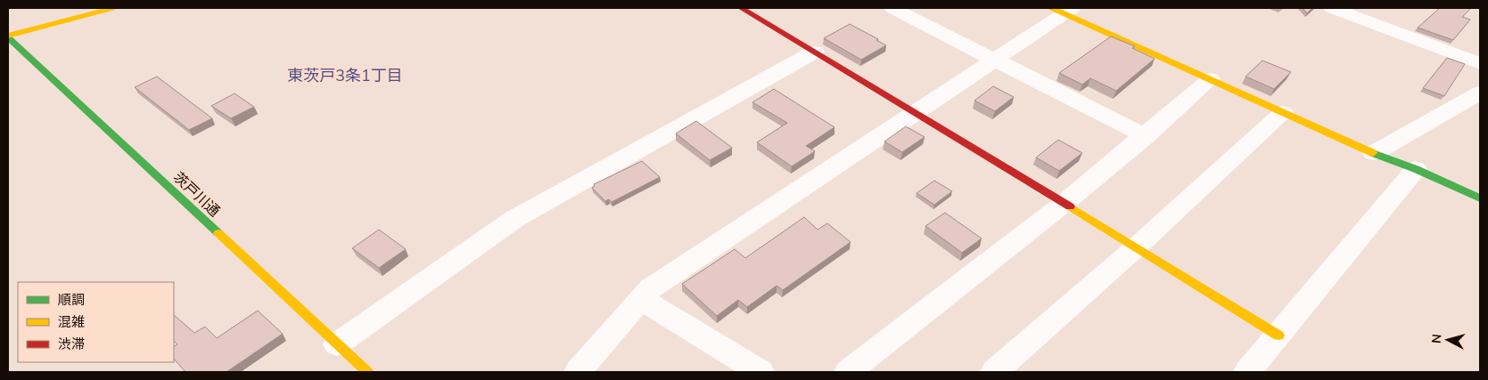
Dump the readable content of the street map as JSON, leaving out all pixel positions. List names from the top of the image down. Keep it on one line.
{"streets":{"street":["茨戸川通"]},"districts":["東茨戸3条1丁目"],"legend":["順調","混雑","渋滞"],"north":"left"}
